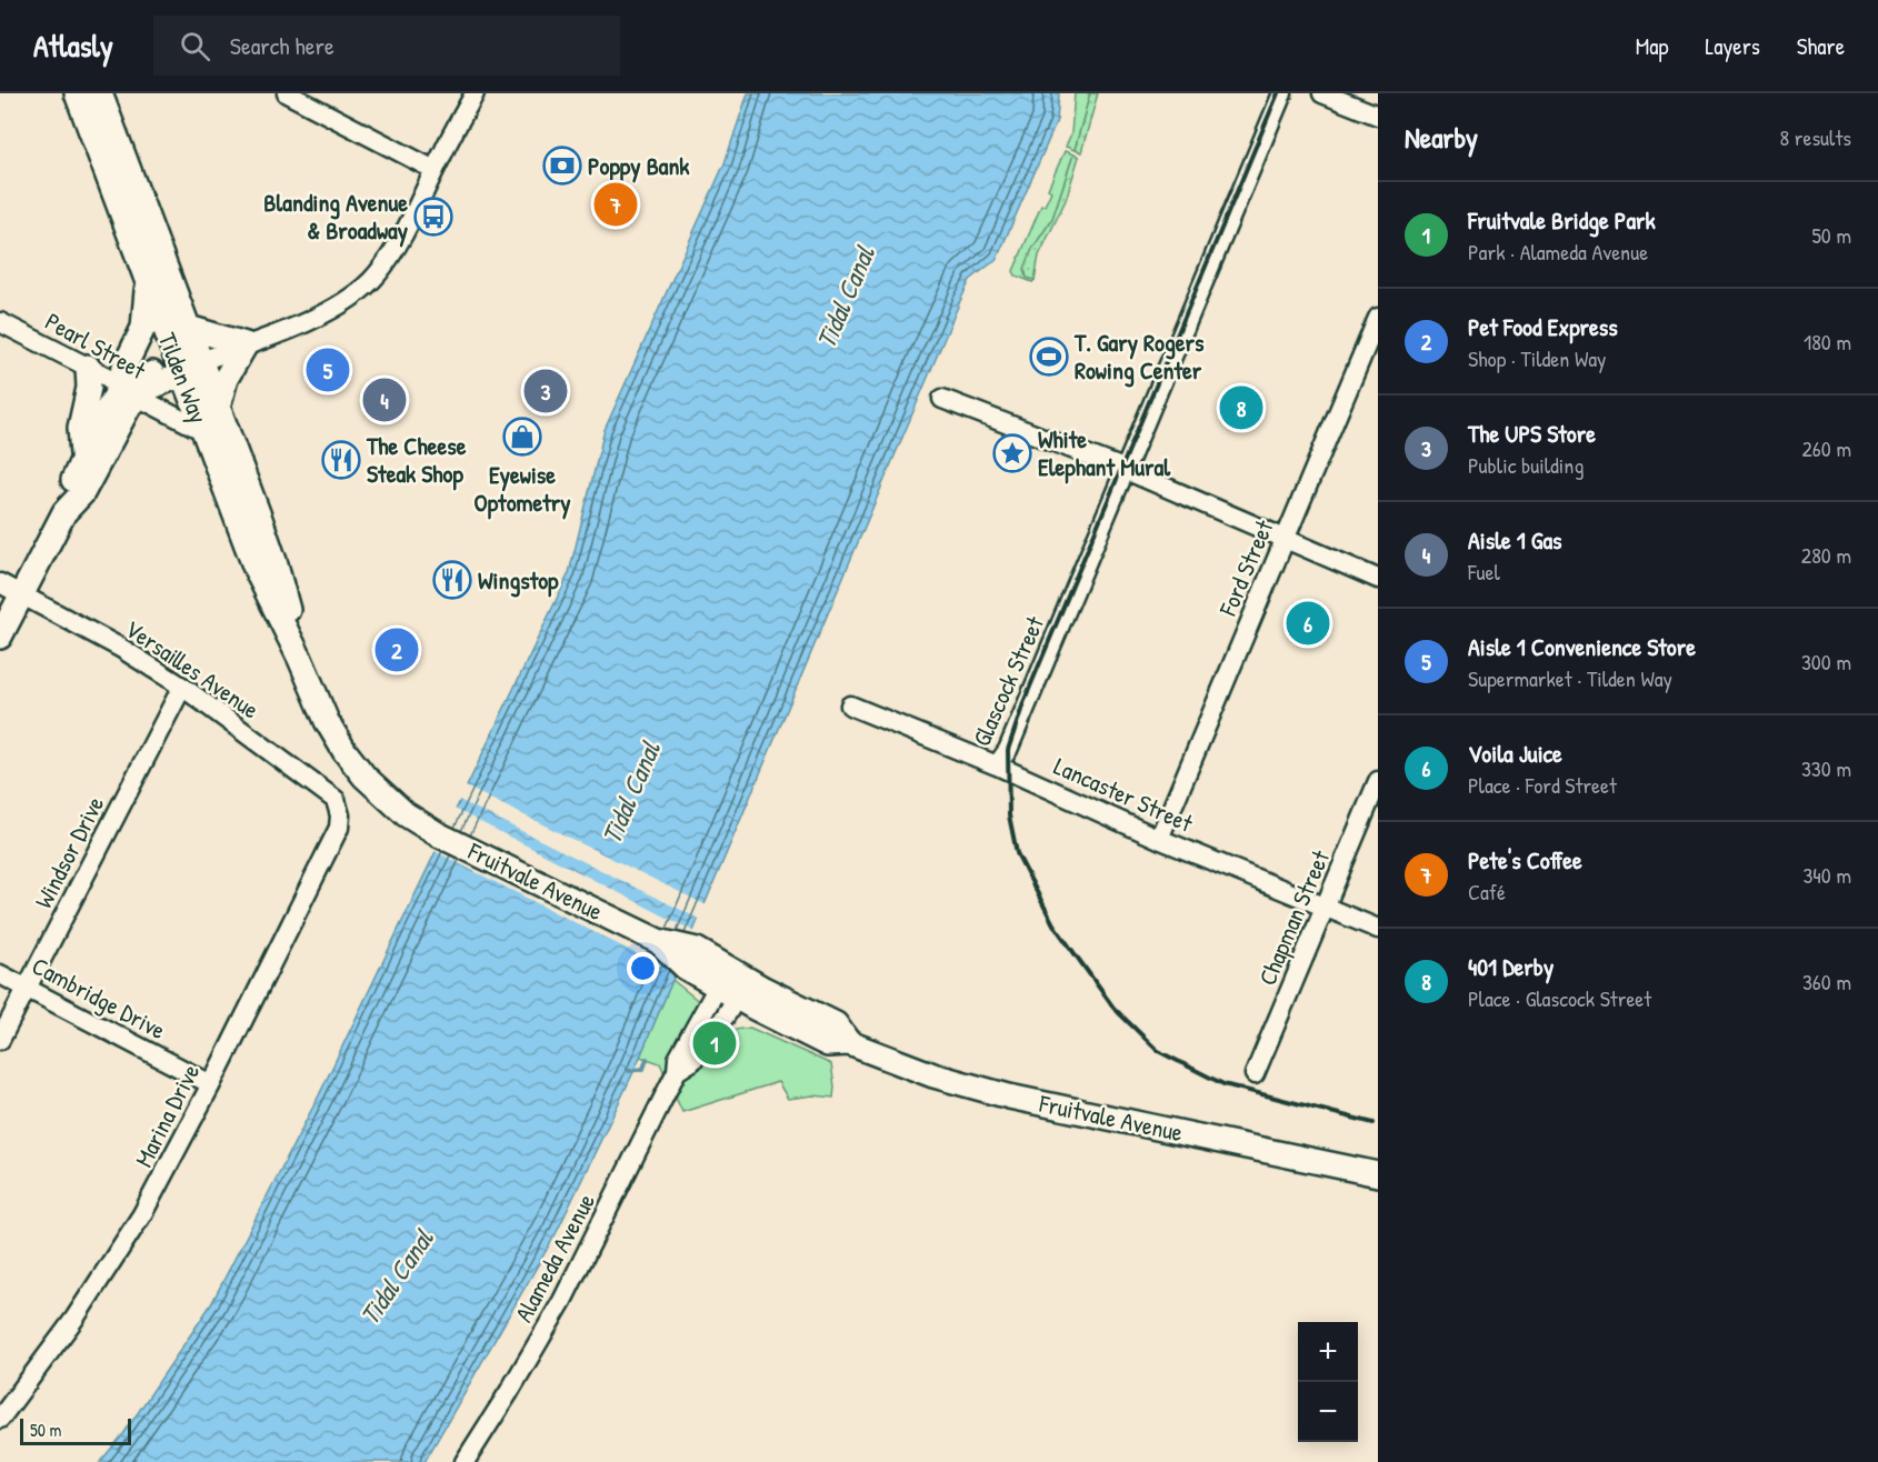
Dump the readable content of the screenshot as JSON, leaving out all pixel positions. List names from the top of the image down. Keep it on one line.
{"streets":{"main road":["Tilden Way","Fruitvale Avenue"],"street":["Pearl Street","Ford Street","Versailles Avenue","Glascock Street","Lancaster Street","Windsor Drive","Chapman Street","Cambridge Drive","Marina Drive","Alameda Avenue"]},"crossings":[["Pearl Street","Tilden Way"],["Tilden Way","Fruitvale Avenue"],["Ford Street","Lancaster Street"],["Versailles Avenue","Windsor Drive"],["Versailles Avenue","Marina Drive"],["Glascock Street","Lancaster Street"],["Lancaster Street","Chapman Street"],["Windsor Drive","Cambridge Drive"],["Fruitvale Avenue","Alameda Avenue"],["Cambridge Drive","Marina Drive"]],"water":["Tidal Canal"],"places":{"bank":["Poppy Bank"],"bus stop":["Blanding Avenue & Broadway"],"sports":["T. Gary Rogers Rowing Center"],"shop":["Eyewise Optometry"],"place":["White Elephant Mural"],"restaurant":["The Cheese Steak Shop","Wingstop"]},"scale_bar":"50 m","page":{"header":"Atlasly","search":"Search here","nav":["Map","Layers","Share"],"heading":["Nearby","8 results"],"pins":["7","5","3","4","8","6","2","1"],"list":[{"mark":"1","name":"Fruitvale Bridge Park","note":"Park · Alameda Avenue","value":"50 m"},{"mark":"2","name":"Pet Food Express","note":"Shop · Tilden Way","value":"180 m"},{"mark":"3","name":"The UPS Store","note":"Public building","value":"260 m"},{"mark":"4","name":"Aisle 1 Gas","note":"Fuel","value":"280 m"},{"mark":"5","name":"Aisle 1 Convenience Store","note":"Supermarket · Tilden Way","value":"300 m"},{"mark":"6","name":"Voila Juice","note":"Place · Ford Street","value":"330 m"},{"mark":"7","name":"Pete's Coffee","note":"Café","value":"340 m"},{"mark":"8","name":"401 Derby","note":"Place · Glascock Street","value":"360 m"}],"map_buttons":["+","−"],"scale":"50 m"}}
